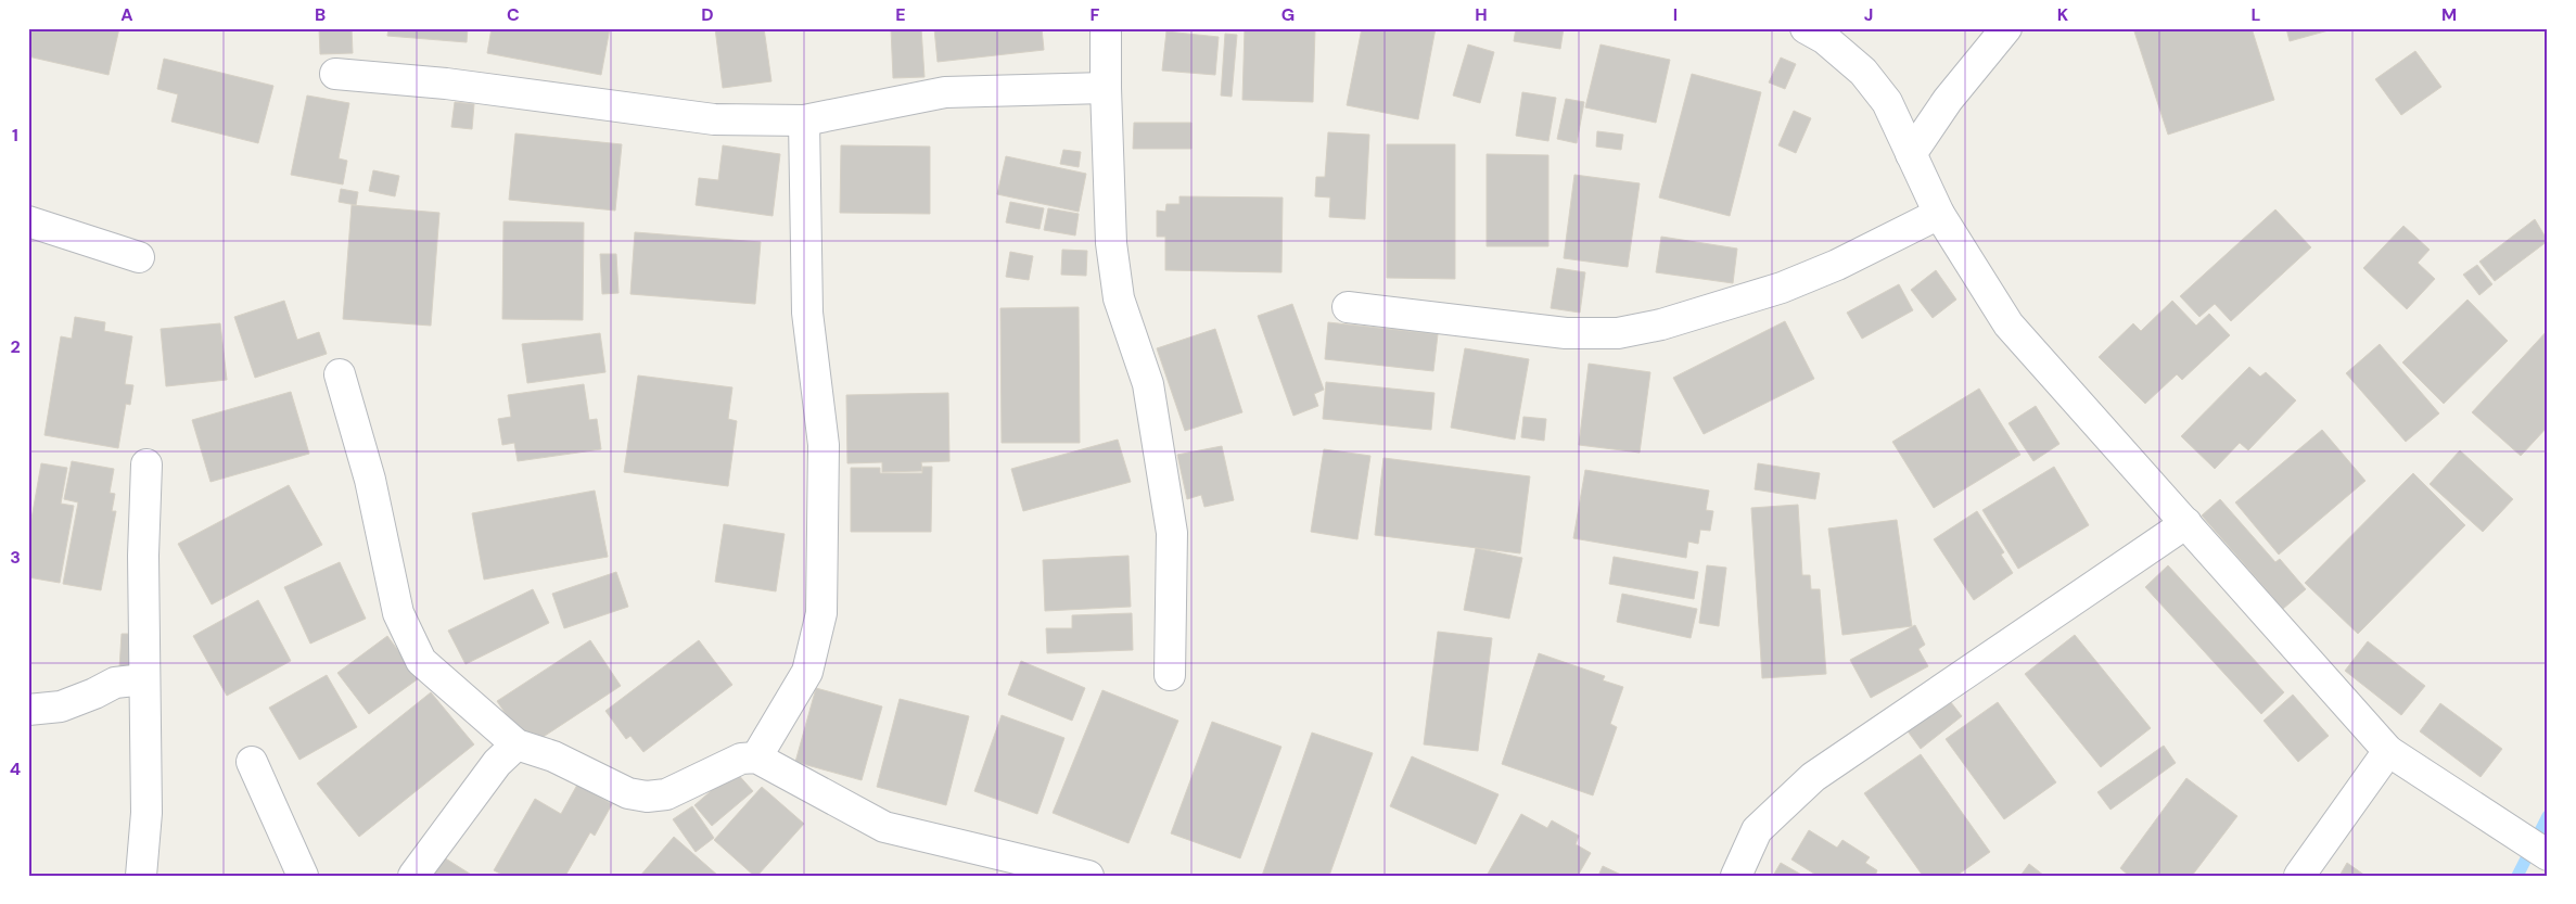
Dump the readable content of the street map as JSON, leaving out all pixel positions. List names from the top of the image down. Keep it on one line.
{"grid":{"columns":["A","B","C","D","E","F","G","H","I","J","K","L","M"],"rows":["1","2","3","4"]}}
